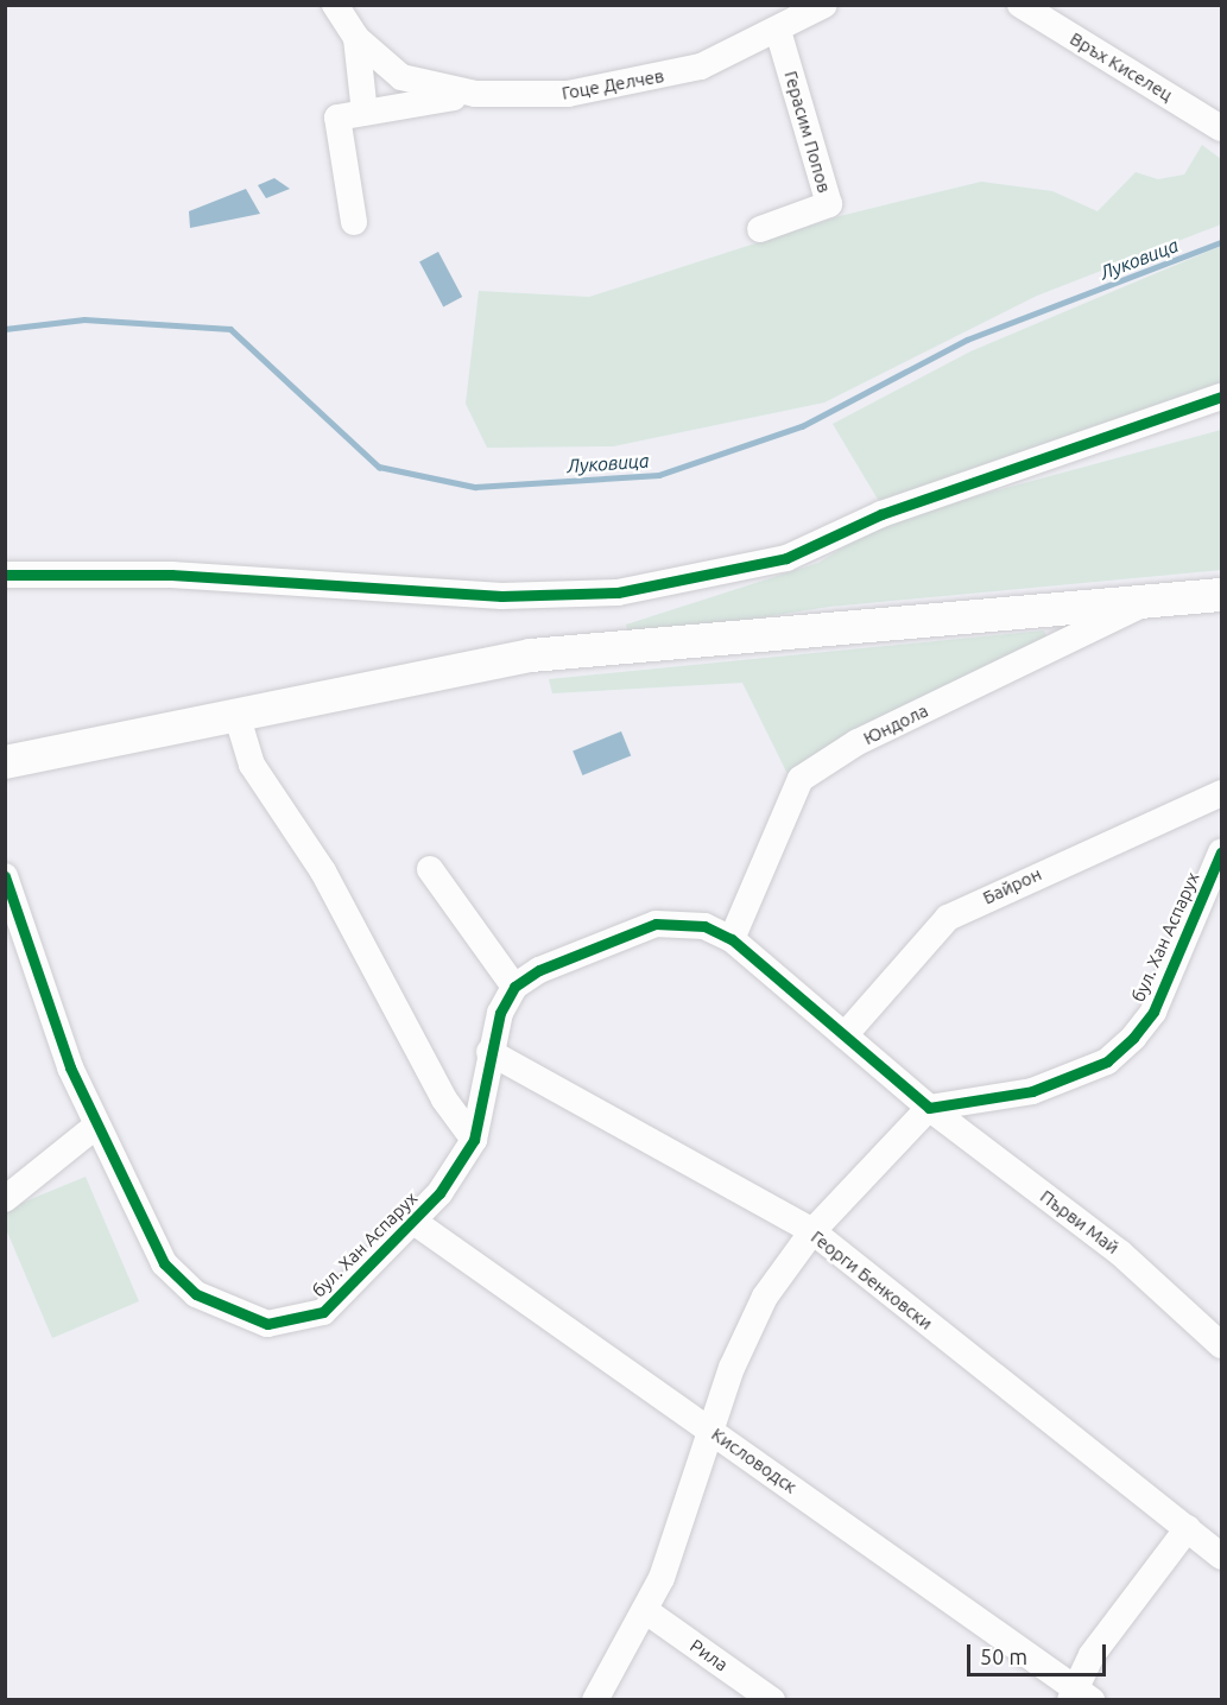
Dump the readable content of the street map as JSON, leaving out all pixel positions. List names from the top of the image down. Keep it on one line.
{"streets":{"main road":["Юндола"],"street":["Връх Киселец","Гоце Делчев","Герасим Попов","Байрон","бул. Хан Аспарух","Първи Май","Георги Бенковски","Кисловодск","Рила"]},"crossings":[["Гоце Делчев","Герасим Попов"],["бул. Хан Аспарух","Първи Май"],["бул. Хан Аспарух","Георги Бенковски"],["бул. Хан Аспарух","Кисловодск"]],"water":["Луковица"],"scale_bar":"50 m"}
